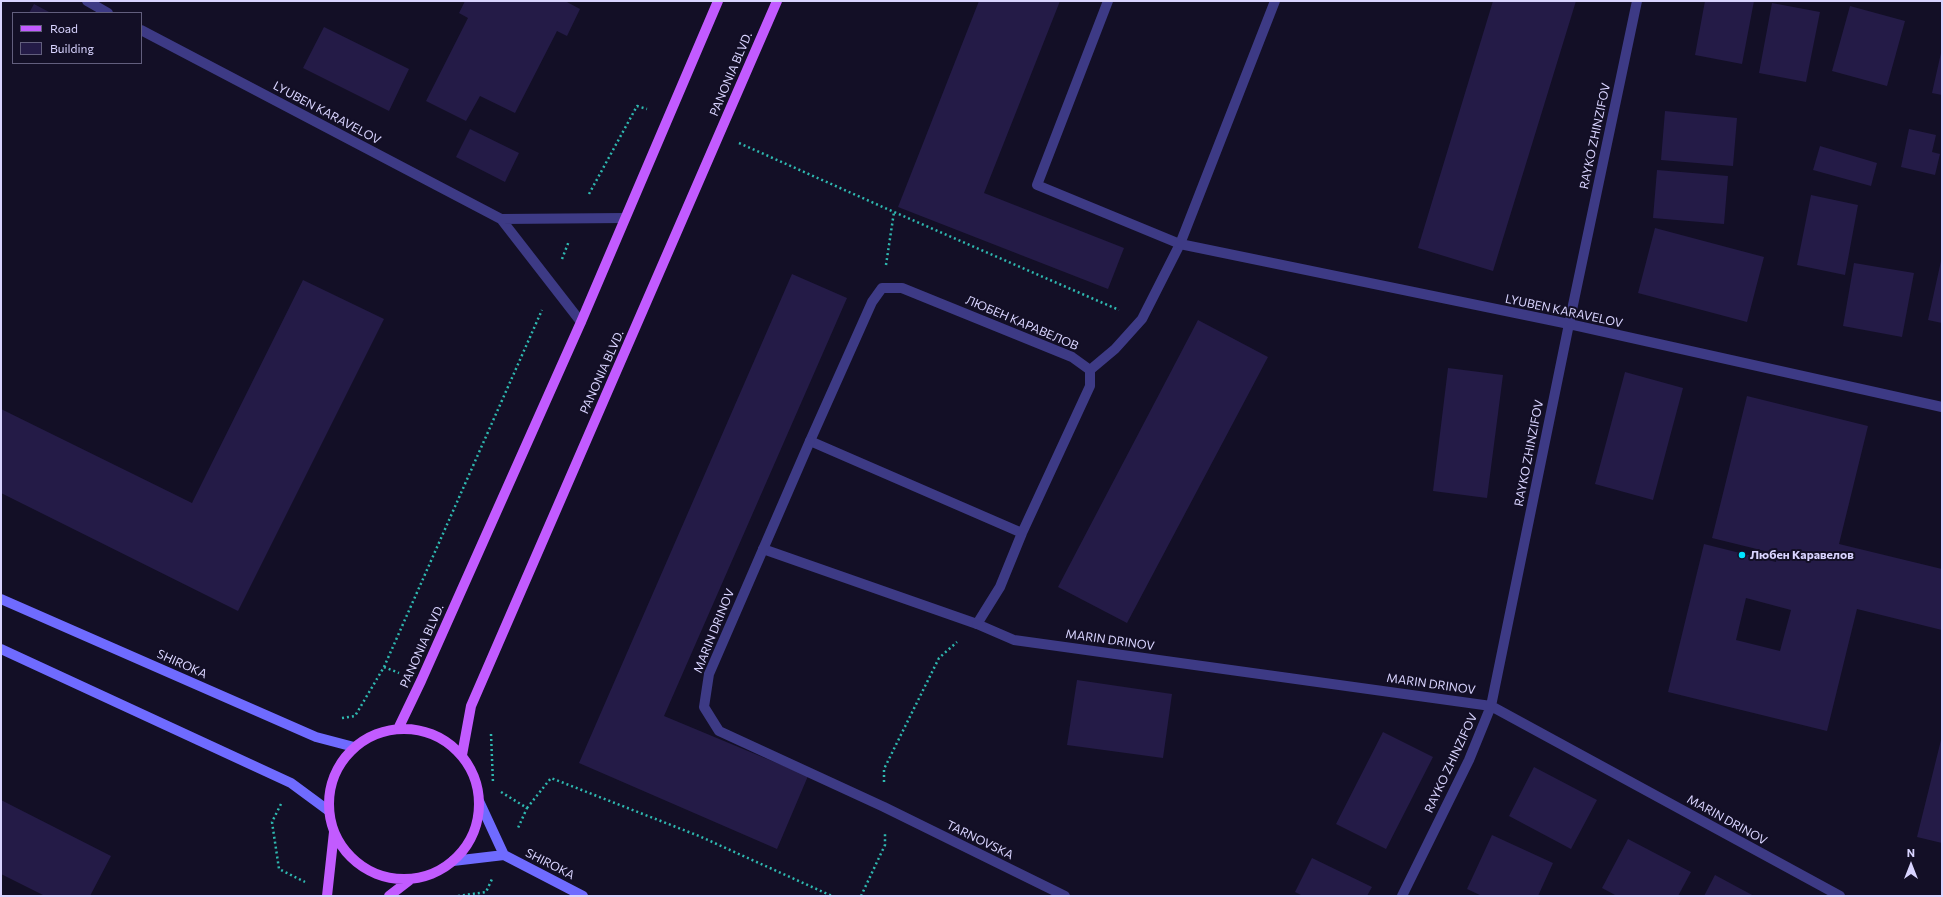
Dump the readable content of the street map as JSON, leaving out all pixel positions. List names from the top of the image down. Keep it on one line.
{"streets":{"main road":["PANONIA BLVD.","SHIROKA"],"street":["LYUBEN KARAVELOV","RAYKO ZHINZIFOV","ЛЮБЕН КАРАВЕЛОВ","MARIN DRINOV","TARNOVSKA"]},"crossings":[["PANONIA BLVD.","LYUBEN KARAVELOV"],["LYUBEN KARAVELOV","RAYKO ZHINZIFOV"],["RAYKO ZHINZIFOV","MARIN DRINOV"],["ЛЮБЕН КАРАВЕЛОВ","MARIN DRINOV"],["MARIN DRINOV","TARNOVSKA"]],"places":["Любен Каравелов"],"legend":["Road","Building"],"north":"top"}
